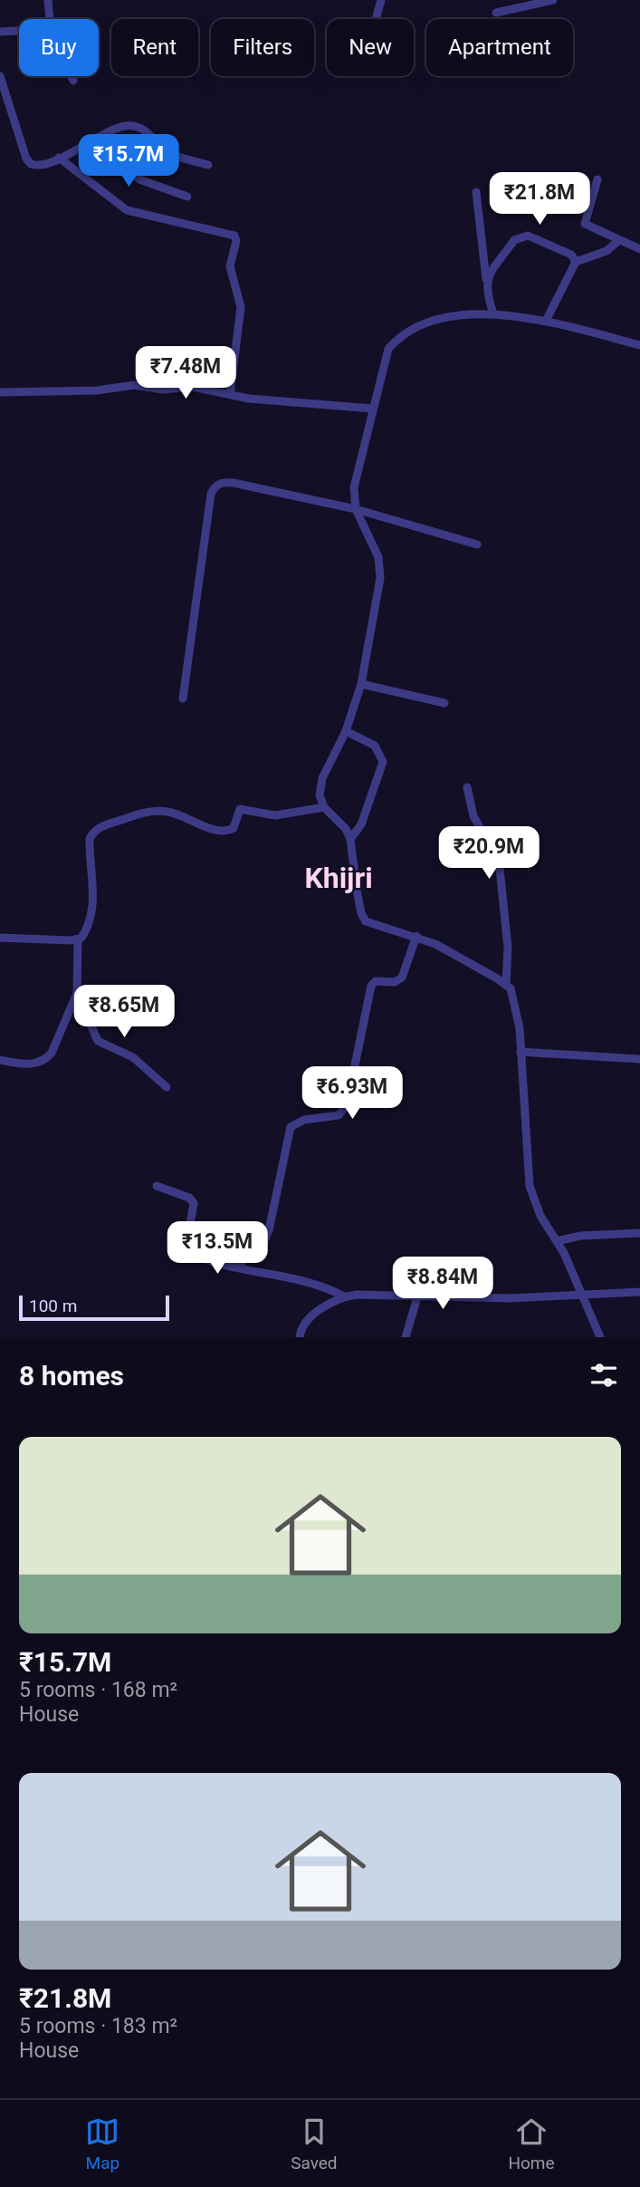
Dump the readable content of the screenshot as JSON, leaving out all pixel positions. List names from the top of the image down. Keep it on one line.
{"districts":["Khijri"],"scale_bar":"100 m","page":{"chip":["Buy","Rent","Filters","New","Apartment"],"price":["₹15.7M","₹21.8M","₹7.48M","₹20.9M","₹8.65M","₹6.93M","₹13.5M","₹8.84M"],"scale":"100 m","heading":"8 homes","list":[{"name":"₹15.7M","note":"5 rooms · 168 m² · House"},{"name":"₹21.8M","note":"5 rooms · 183 m² · House"}],"tabs":["Map","Saved","Home"]}}
